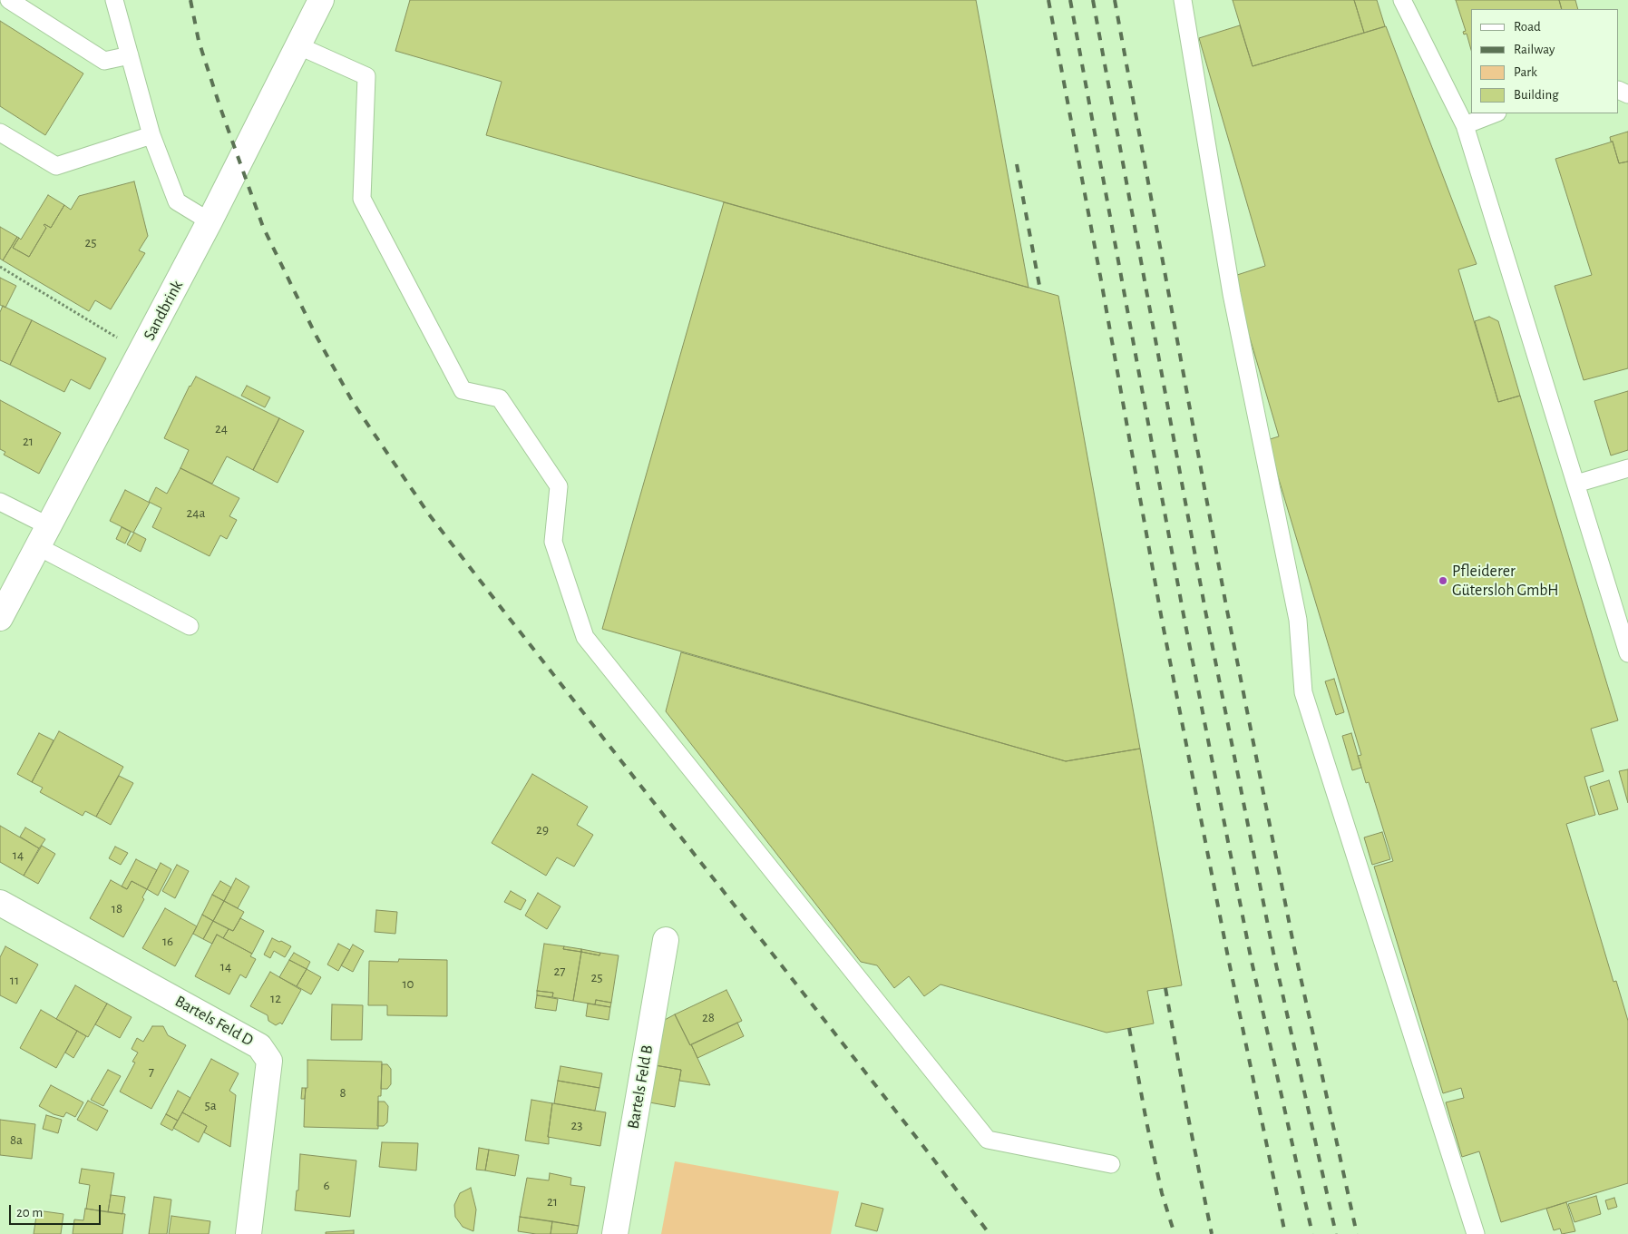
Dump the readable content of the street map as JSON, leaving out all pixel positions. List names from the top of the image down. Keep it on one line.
{"streets":{"street":["Sandbrink","Bartels Feld D","Bartels Feld B"]},"places":["Pfleiderer Gütersloh GmbH"],"house_numbers":["25","24","21","24a","29","14","18","16","14","27","25","11","10","12","28","7","8","5a","23","8a","6","21"],"legend":["Road","Railway","Park","Building"],"scale_bar":"20 m"}
